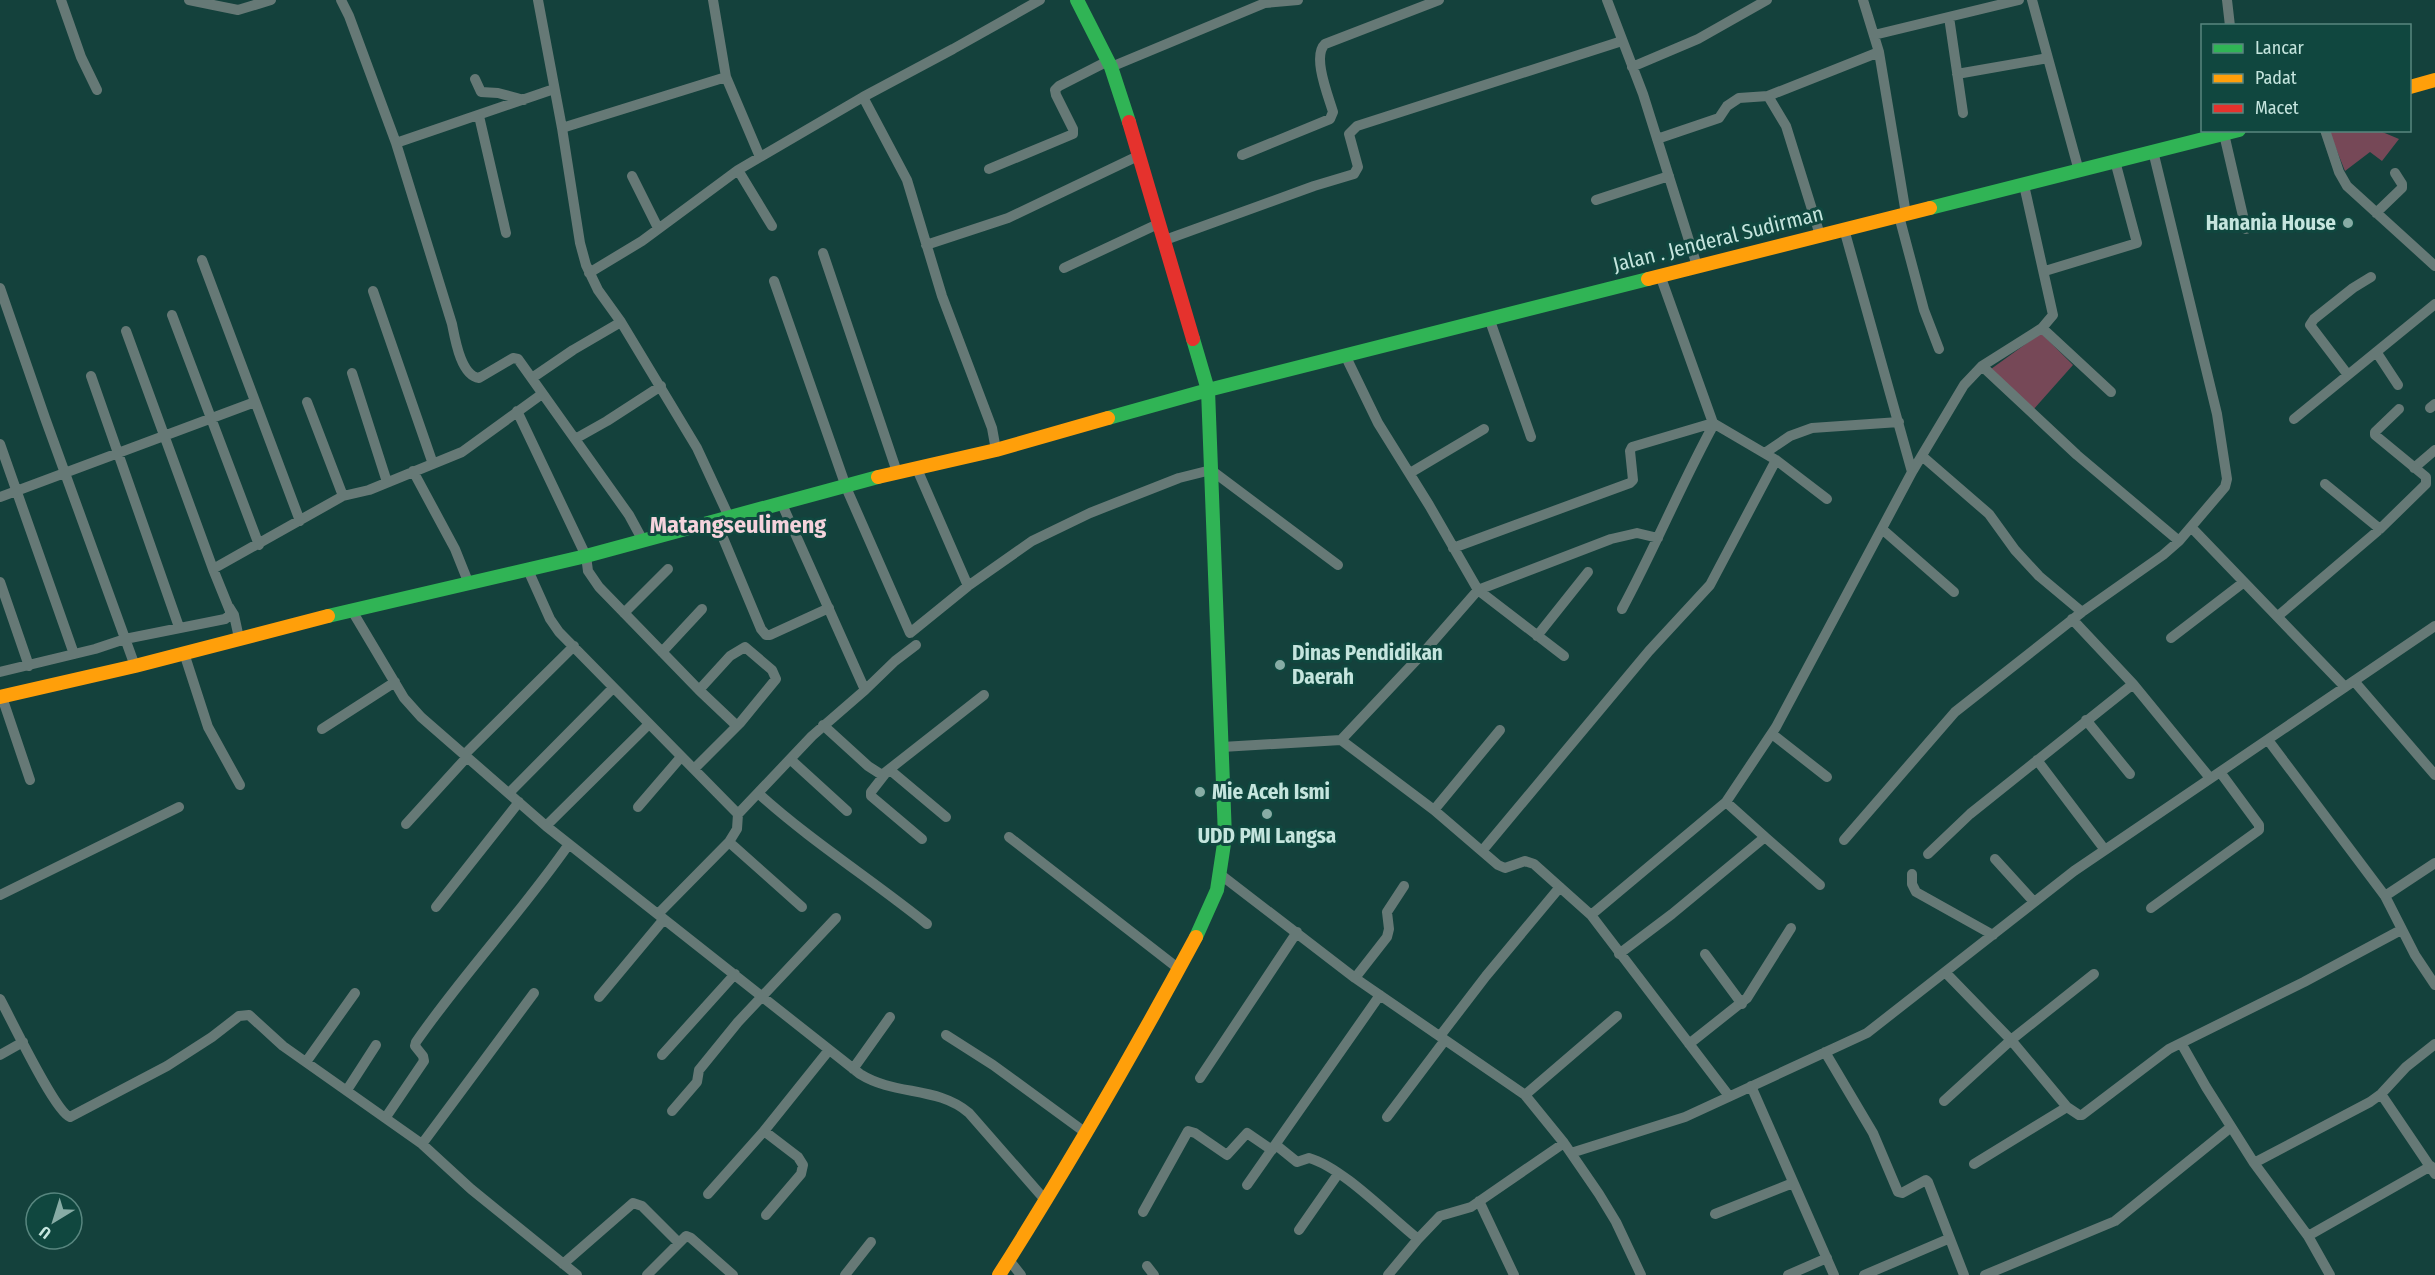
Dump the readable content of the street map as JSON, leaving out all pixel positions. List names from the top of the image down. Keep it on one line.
{"streets":{"main road":["Jalan . Jenderal Sudirman"]},"districts":["Matangseulimeng"],"places":["Hanania House","Dinas Pendidikan Daerah","Mie Aceh Ismi","UDD PMI Langsa"],"legend":["Lancar","Padat","Macet"],"north":"bottom left"}
